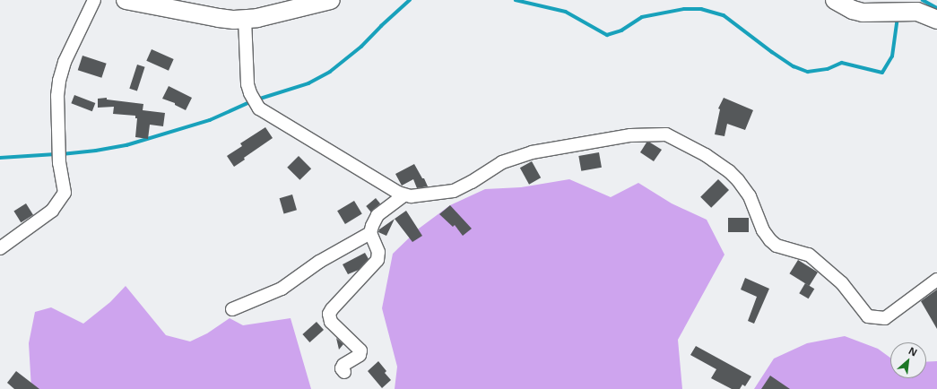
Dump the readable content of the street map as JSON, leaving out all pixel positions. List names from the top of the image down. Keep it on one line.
{"north":"top right"}
